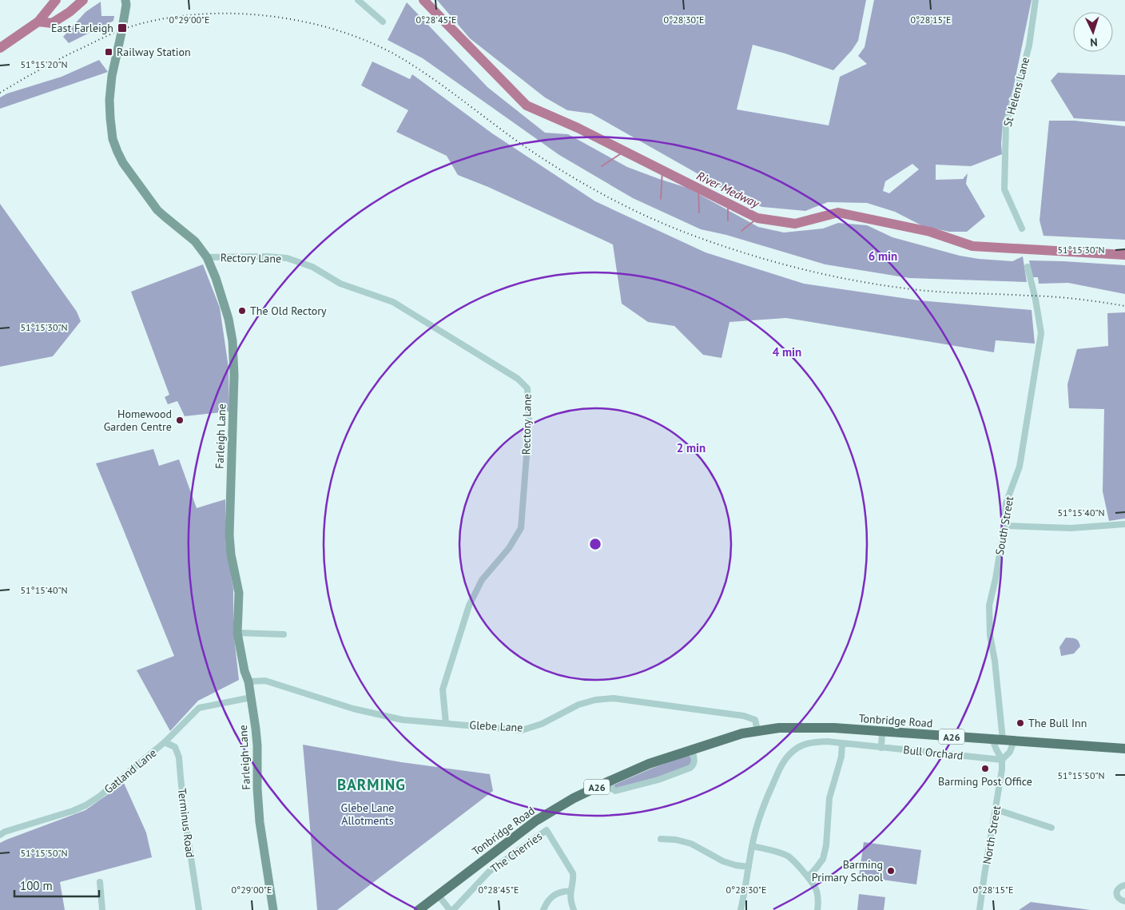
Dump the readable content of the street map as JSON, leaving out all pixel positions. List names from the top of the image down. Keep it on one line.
{"streets":{"main road":["Tonbridge Road","A26"],"street":["St Helens Lane","Rectory Lane","Farleigh Lane","South Street","Glebe Lane","Bull Orchard","Gatland Lane","Terminus Road","North Street","The Cherries"]},"crossings":[["Rectory Lane","Farleigh Lane"],["Rectory Lane","Glebe Lane"],["Farleigh Lane","Glebe Lane"],["Farleigh Lane","Gatland Lane"],["South Street","Tonbridge Road"],["Tonbridge Road","Glebe Lane"],["Tonbridge Road","North Street"],["Bull Orchard","North Street"],["Gatland Lane","Terminus Road"]],"districts":["BARMING"],"water":["River Medway"],"parks":["Glebe Lane Allotments"],"places":{"transit":["East Farleigh","Railway Station"],"other":["The Old Rectory","Homewood Garden Centre","The Bull Inn","Barming Post Office","Barming Primary School"]},"scale_bar":"100 m","north":"bottom","coordinates":["0°29'00\"E","0°28'45\"E","0°28'30\"E","0°28'15\"E","51°15'20\"N","51°15'30\"N","51°15'40\"N","51°15'50\"N"],"rings":["6 min","4 min","2 min"]}
